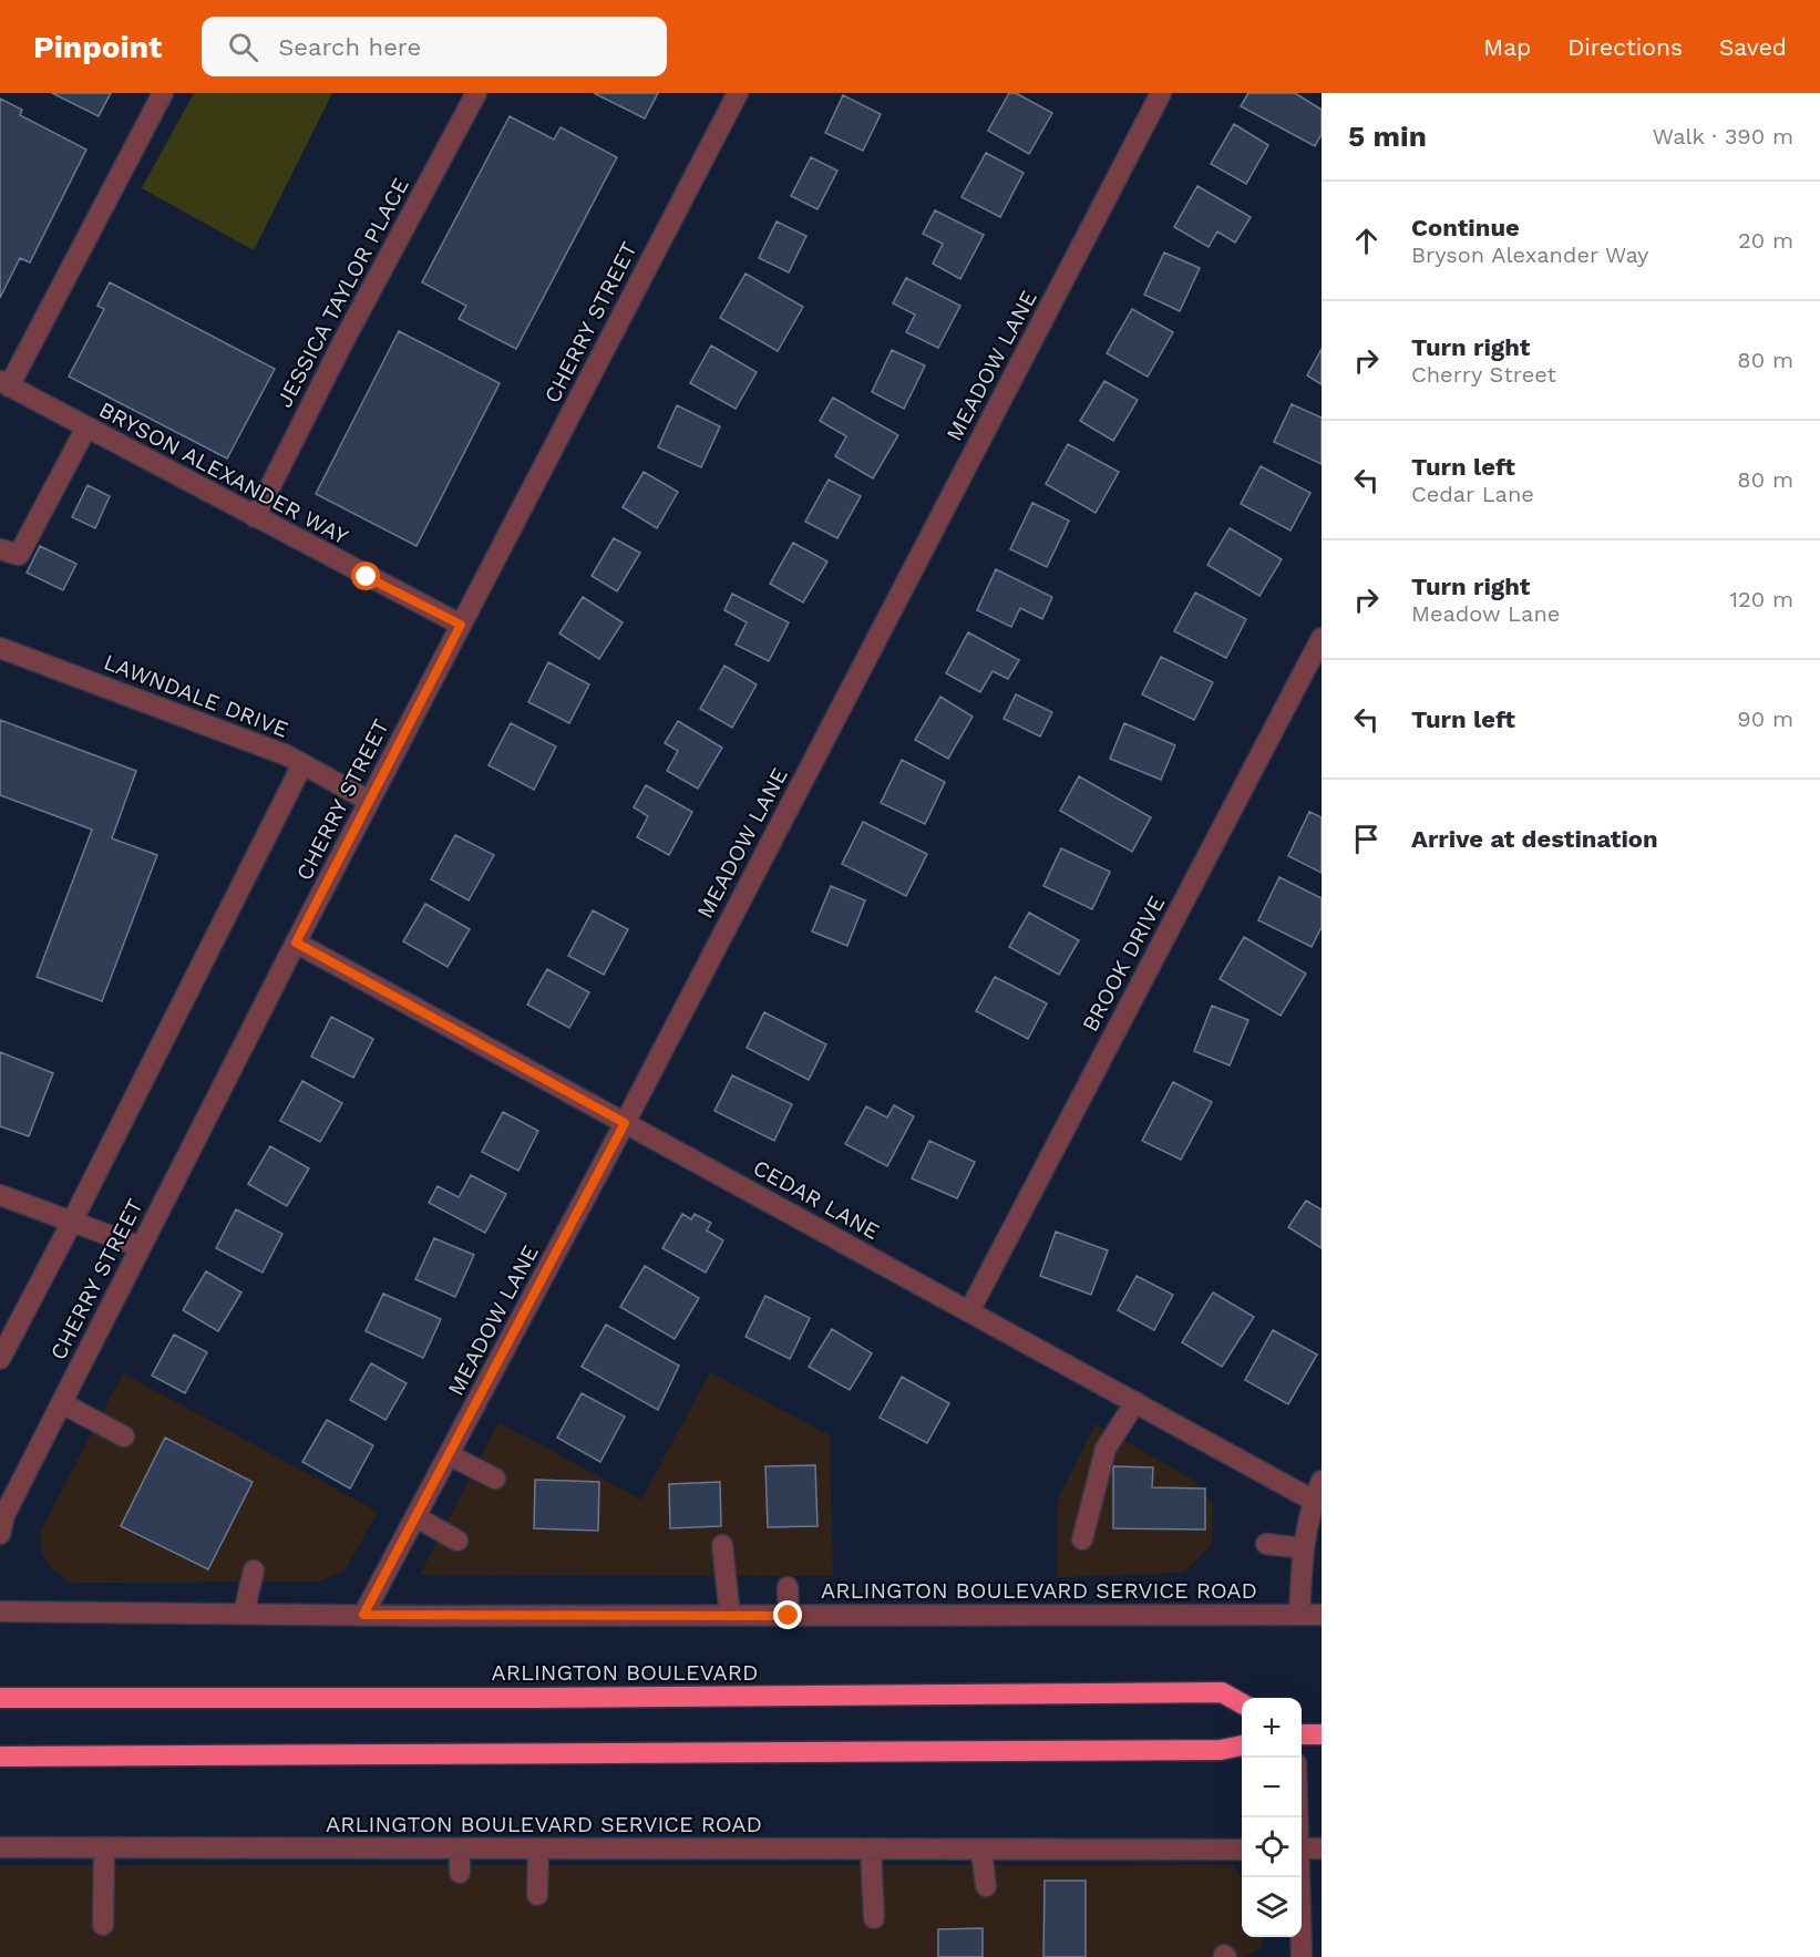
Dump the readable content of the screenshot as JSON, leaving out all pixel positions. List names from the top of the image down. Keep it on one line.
{"streets":{"highway":["ARLINGTON BOULEVARD"],"street":["JESSICA TAYLOR PLACE","CHERRY STREET","MEADOW LANE","BRYSON ALEXANDER WAY","LAWNDALE DRIVE","BROOK DRIVE","CEDAR LANE","ARLINGTON BOULEVARD SERVICE ROAD"]},"crossings":[["JESSICA TAYLOR PLACE","BRYSON ALEXANDER WAY"],["CHERRY STREET","BRYSON ALEXANDER WAY"],["CHERRY STREET","LAWNDALE DRIVE"],["CHERRY STREET","CEDAR LANE"],["MEADOW LANE","CEDAR LANE"],["MEADOW LANE","ARLINGTON BOULEVARD SERVICE ROAD"],["BROOK DRIVE","CEDAR LANE"]],"page":{"header":"Pinpoint","search":"Search here","nav":["Map","Directions","Saved"],"heading":["5 min","Walk · 390 m"],"list":[["Continue","Bryson Alexander Way","20 m"],["Turn right","Cherry Street","80 m"],["Turn left","Cedar Lane","80 m"],["Turn right","Meadow Lane","120 m"],["Turn left","90 m"],"Arrive at destination"],"map_buttons":["+","−"]}}
